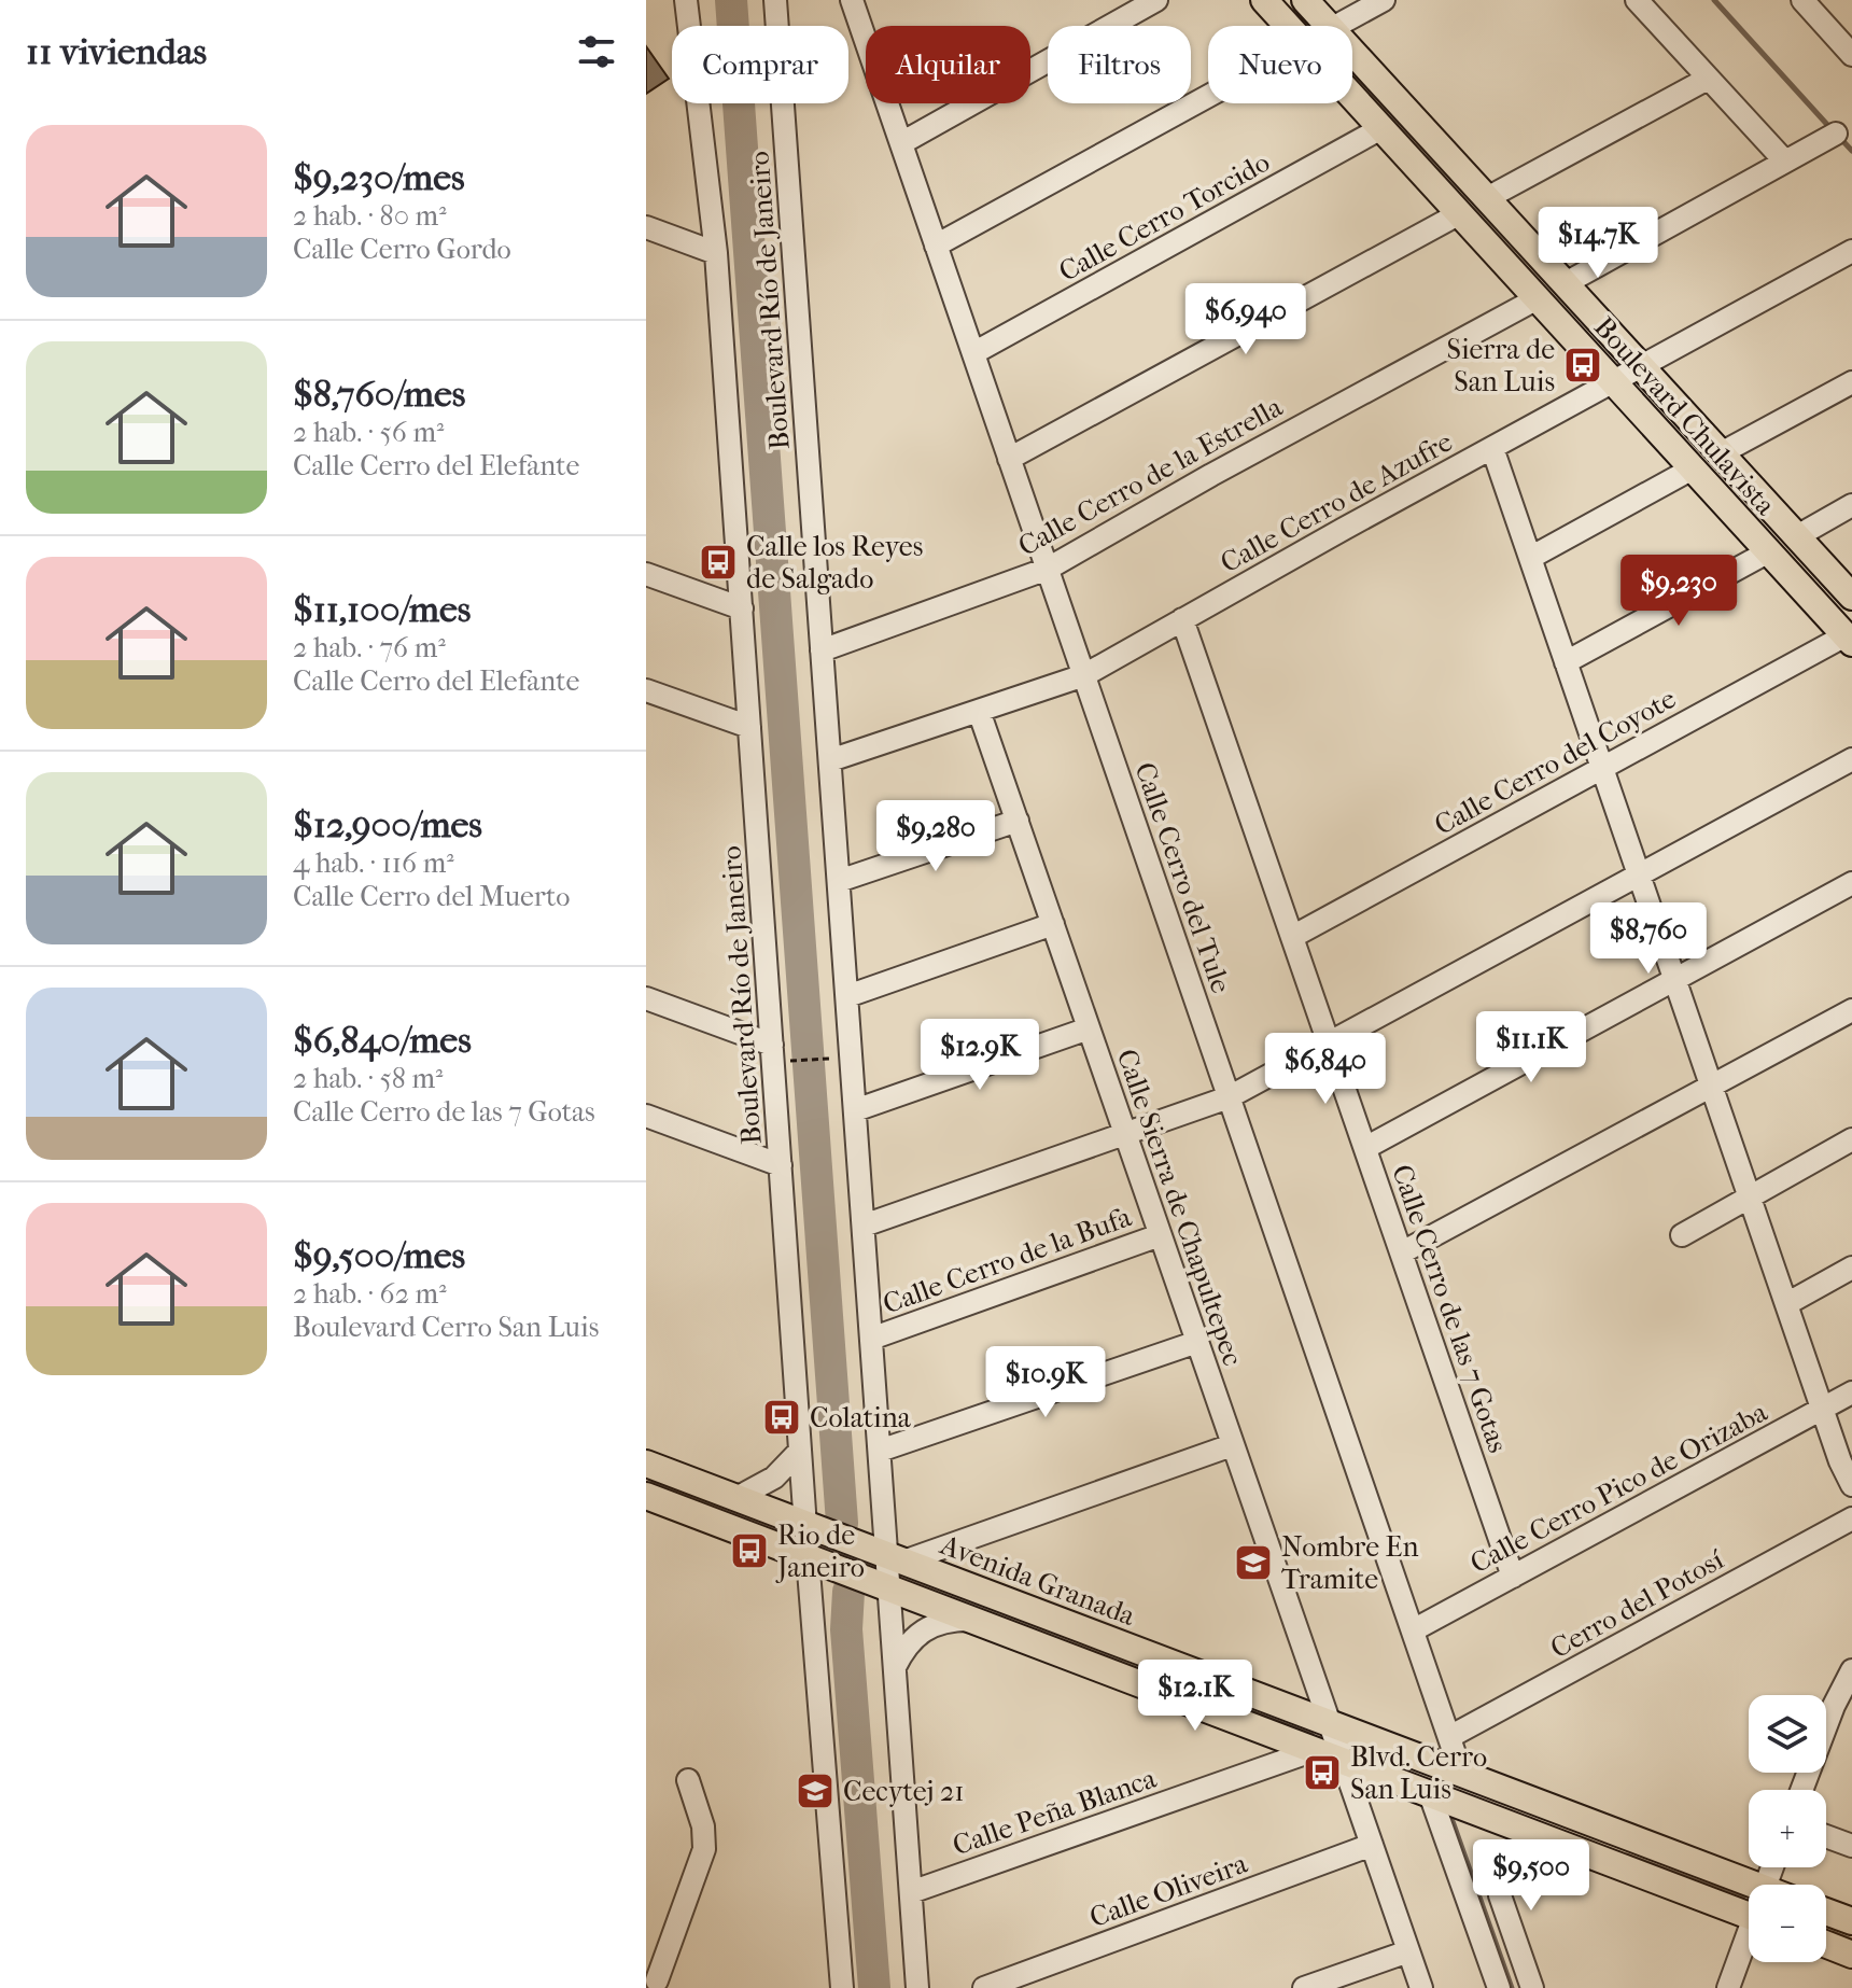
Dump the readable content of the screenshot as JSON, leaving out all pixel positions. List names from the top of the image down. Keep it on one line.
{"streets":{"main road":["Boulevard Chulavista","Avenida Granada"],"street":["Calle Cerro Torcido","Boulevard Río de Janeiro","Calle Cerro de la Estrella","Calle Cerro de Azufre","Calle Cerro del Coyote","Calle Cerro del Tule","Calle Sierra de Chapultepec","Calle Cerro de la Bufa","Calle Cerro de las 7 Gotas","Calle Cerro Pico de Orizaba","Cerro del Potosí","Calle Peña Blanca","Calle Oliveira"]},"crossings":[["Calle Cerro Torcido","Boulevard Chulavista"],["Calle Cerro Torcido","Calle Cerro del Tule"],["Boulevard Río de Janeiro","Calle Cerro de la Estrella"],["Boulevard Río de Janeiro","Calle Cerro de Azufre"],["Boulevard Río de Janeiro","Calle Cerro de la Bufa"],["Boulevard Río de Janeiro","Avenida Granada"],["Boulevard Río de Janeiro","Calle Peña Blanca"],["Boulevard Chulavista","Calle Cerro de la Estrella"],["Boulevard Chulavista","Calle Cerro de Azufre"],["Boulevard Chulavista","Calle Cerro del Coyote"],["Calle Cerro de la Estrella","Calle Cerro del Tule"],["Calle Cerro de Azufre","Calle Cerro del Tule"],["Calle Cerro de Azufre","Calle Sierra de Chapultepec"],["Calle Cerro de Azufre","Calle Cerro de las 7 Gotas"],["Calle Cerro del Coyote","Calle Cerro de las 7 Gotas"],["Calle Cerro del Tule","Calle Cerro Pico de Orizaba"],["Calle Cerro del Tule","Avenida Granada"],["Calle Cerro del Tule","Cerro del Potosí"],["Calle Sierra de Chapultepec","Calle Cerro de la Bufa"],["Calle Sierra de Chapultepec","Avenida Granada"],["Calle Cerro de las 7 Gotas","Calle Cerro Pico de Orizaba"]],"places":{"bus stop":["Sierra de San Luis","Calle los Reyes de Salgado","Colatina","Rio de Janeiro","Blvd. Cerro San Luis"],"school or university":["Nombre En Tramite","Cecytej 21"]},"page":{"heading":"11 viviendas","chip":["Comprar","Alquilar","Filtros","Nuevo"],"list":[{"name":"$9,230/mes","note":"2 hab. · 80 m² · Calle Cerro Gordo"},{"name":"$8,760/mes","note":"2 hab. · 56 m² · Calle Cerro del Elefante"},{"name":"$11,100/mes","note":"2 hab. · 76 m² · Calle Cerro del Elefante"},{"name":"$12,900/mes","note":"4 hab. · 116 m² · Calle Cerro del Muerto"},{"name":"$6,840/mes","note":"2 hab. · 58 m² · Calle Cerro de las 7 Gotas"},{"name":"$9,500/mes","note":"2 hab. · 62 m² · Boulevard Cerro San Luis"}],"price":["$14.7K","$6,940","$9,230","$9,280","$8,760","$11.1K","$12.9K","$6,840","$10.9K","$12.1K","$9,500"],"map_buttons":["+","−"]}}
